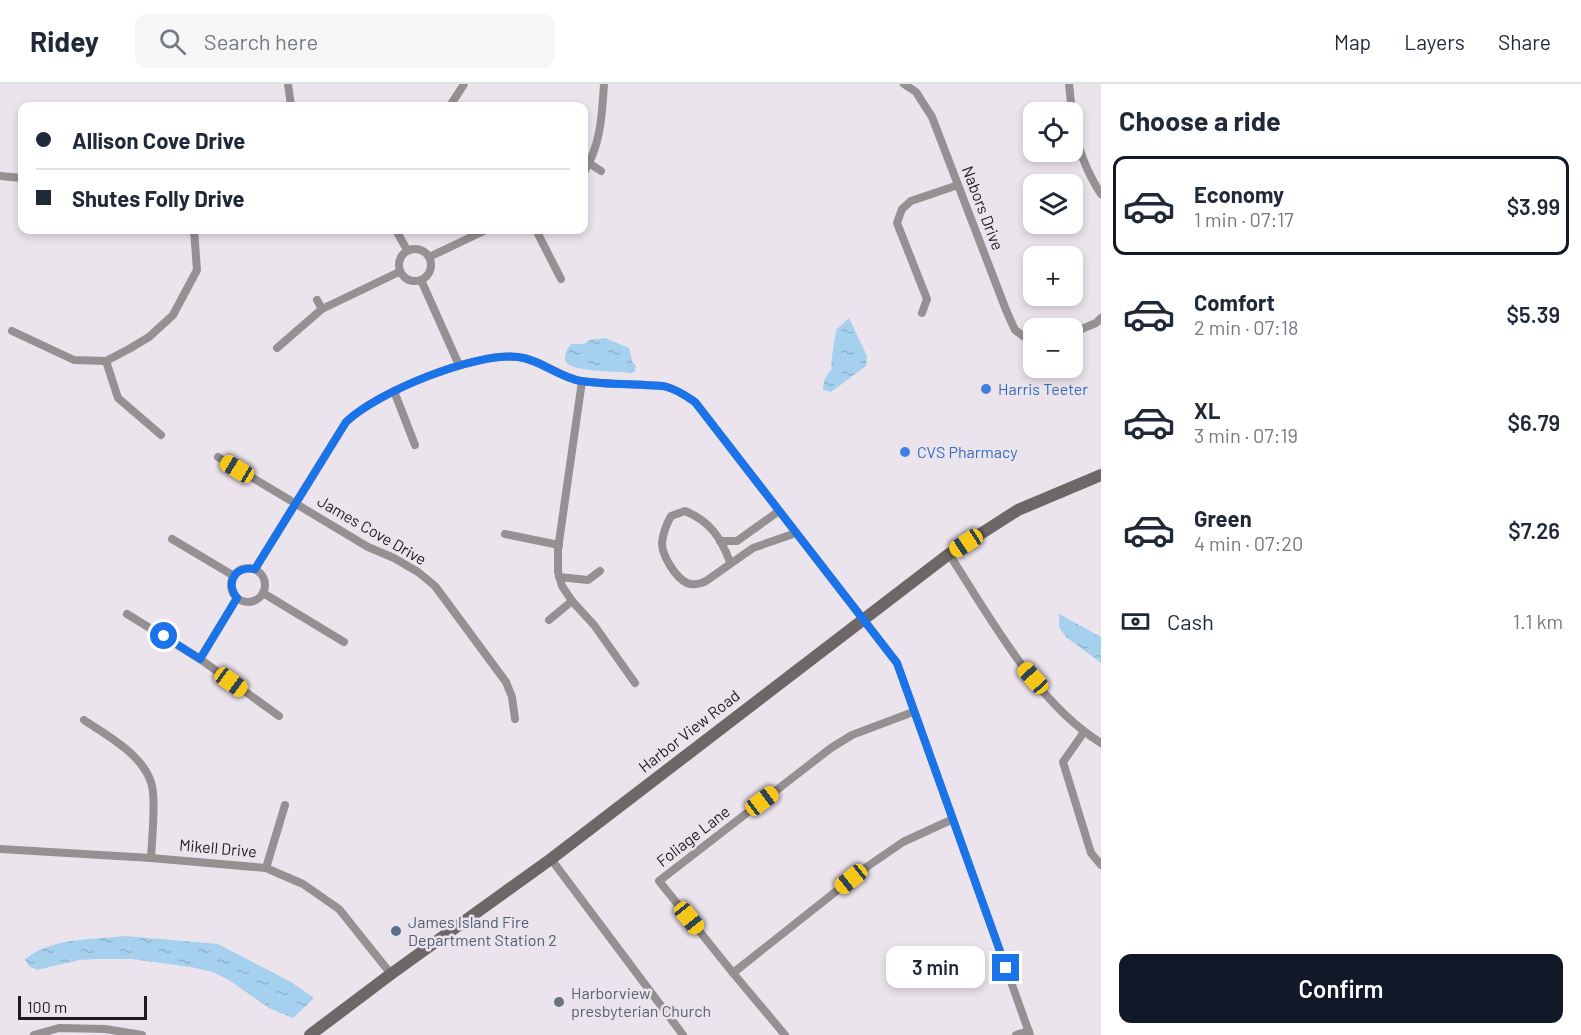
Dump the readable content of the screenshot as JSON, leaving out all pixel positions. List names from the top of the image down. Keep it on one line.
{"streets":{"main road":["Harbor View Road"],"street":["Nabors Drive","James Cove Drive","Foliage Lane","Mikell Drive"]},"crossings":[["Harbor View Road","Mikell Drive"]],"places":["Harris Teeter","CVS Pharmacy","James Island Fire Department Station 2","Harborview presbyterian Church"],"scale_bar":"100 m","page":{"header":"Ridey","search":"Search here","nav":["Map","Layers","Share"],"heading":"Choose a ride","map_buttons":["+","−"],"banner":["Allison Cove Drive","Shutes Folly Drive"],"list":[{"name":"Economy","note":"1 min · 07:17","value":"$3.99"},{"name":"Comfort","note":"2 min · 07:18","value":"$5.39"},{"name":"XL","note":"3 min · 07:19","value":"$6.79"},{"name":"Green","note":"4 min · 07:20","value":"$7.26"}],"pay":["Cash","1.1 km"],"buttons":"Confirm","bubble":"3 min","scale":"100 m"}}
